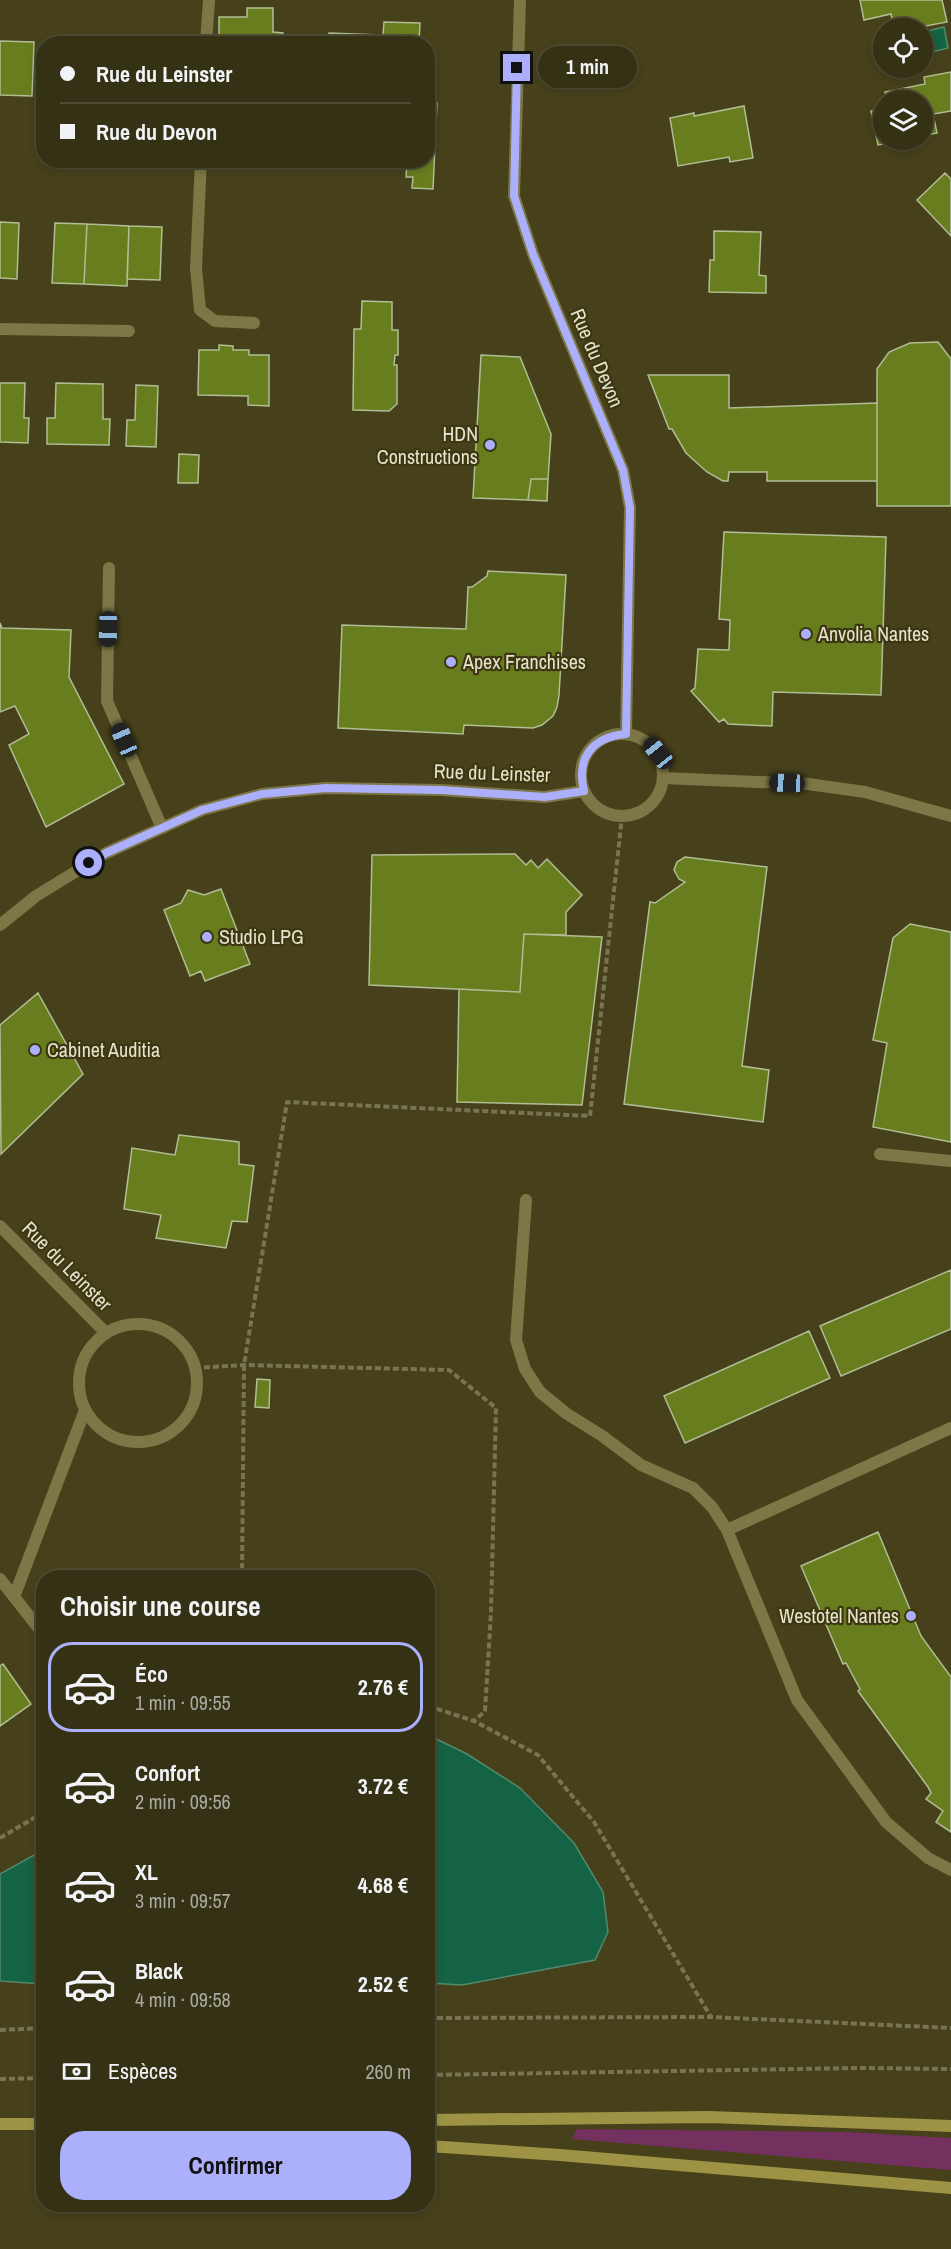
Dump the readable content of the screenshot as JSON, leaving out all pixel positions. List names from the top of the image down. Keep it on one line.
{"streets":{"street":["Rue du Devon","Rue du Leinster"]},"crossings":[["Rue du Devon","Rue du Leinster"]],"places":["HDN Constructions","Anvolia Nantes","Apex Franchises","Studio LPG","Cabinet Auditia","Westotel Nantes"],"page":{"banner":["Rue du Leinster","Rue du Devon"],"bubble":"1 min","heading":"Choisir une course","list":[{"name":"Éco","note":"1 min · 09:55","value":"2.76 €"},{"name":"Confort","note":"2 min · 09:56","value":"3.72 €"},{"name":"XL","note":"3 min · 09:57","value":"4.68 €"},{"name":"Black","note":"4 min · 09:58","value":"2.52 €"}],"pay":["Espèces","260 m"],"buttons":"Confirmer"}}
